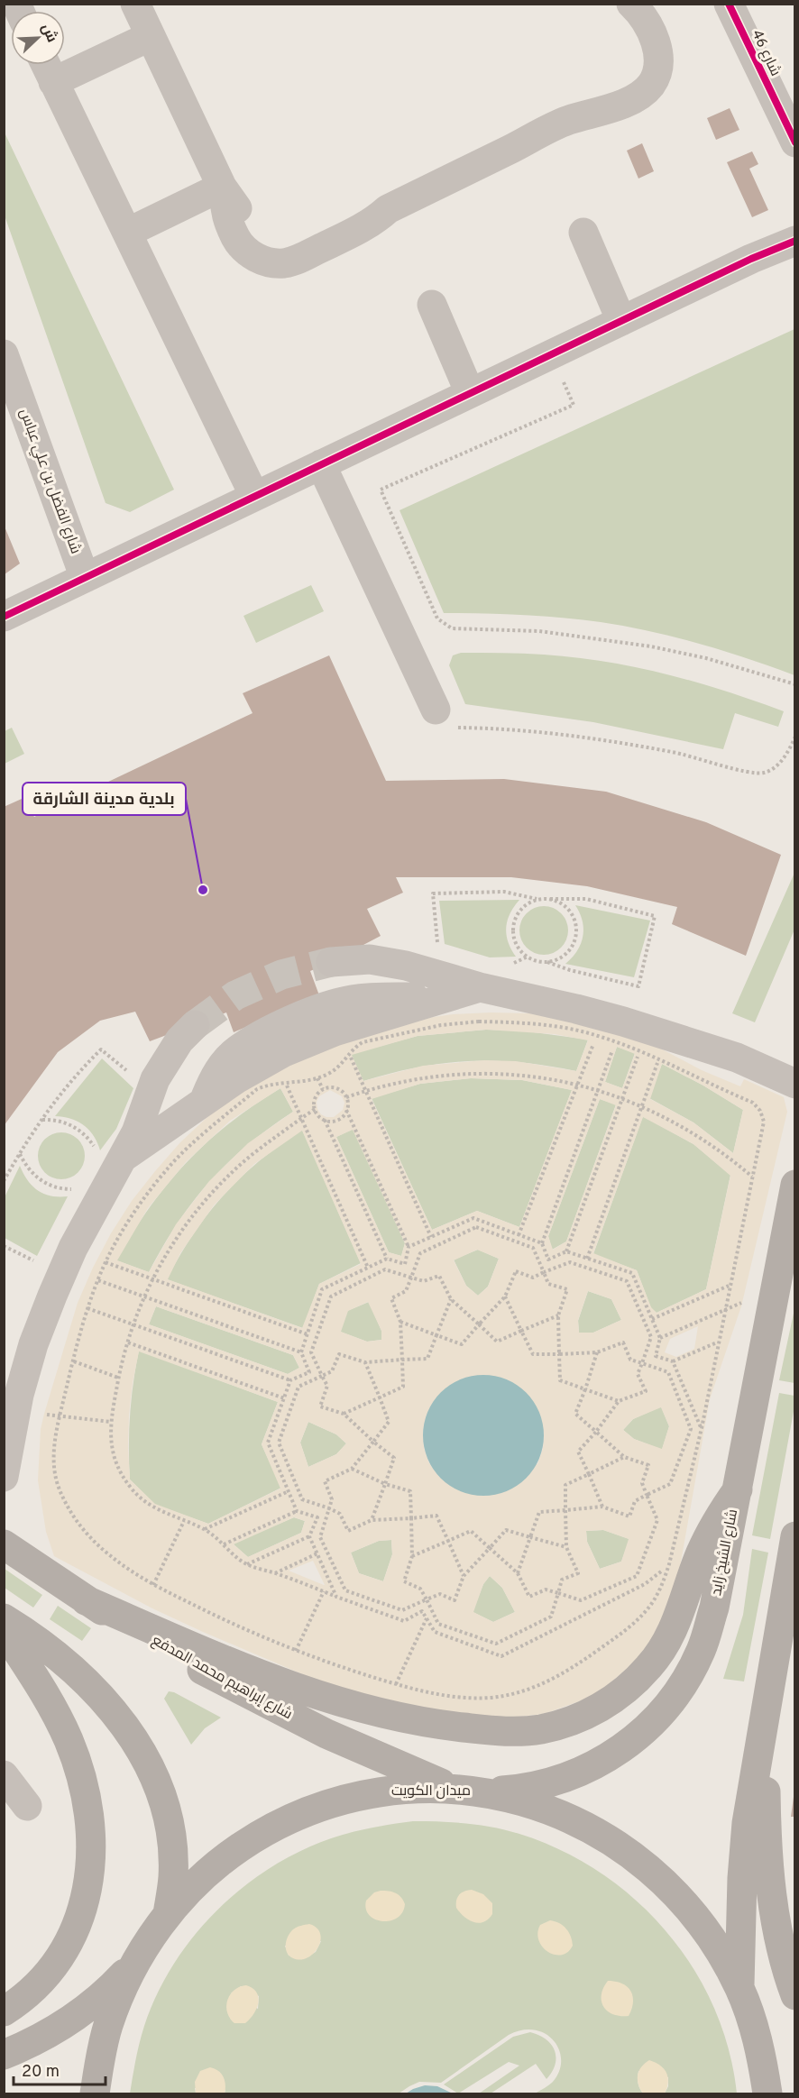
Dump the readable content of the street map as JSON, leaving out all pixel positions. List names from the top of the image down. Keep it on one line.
{"streets":{"main road":["شارع الشيخ زايد","شارع إبراهيم محمد المدفع","ميدان الكويت"],"street":["شارع 46","شارع الفضل بن علي عباس"]},"crossings":[["شارع الشيخ زايد","ميدان الكويت"],["شارع إبراهيم محمد المدفع","ميدان الكويت"]],"places":["بلدية مدينة الشارقة"],"scale_bar":"20 m","north":"top right"}
